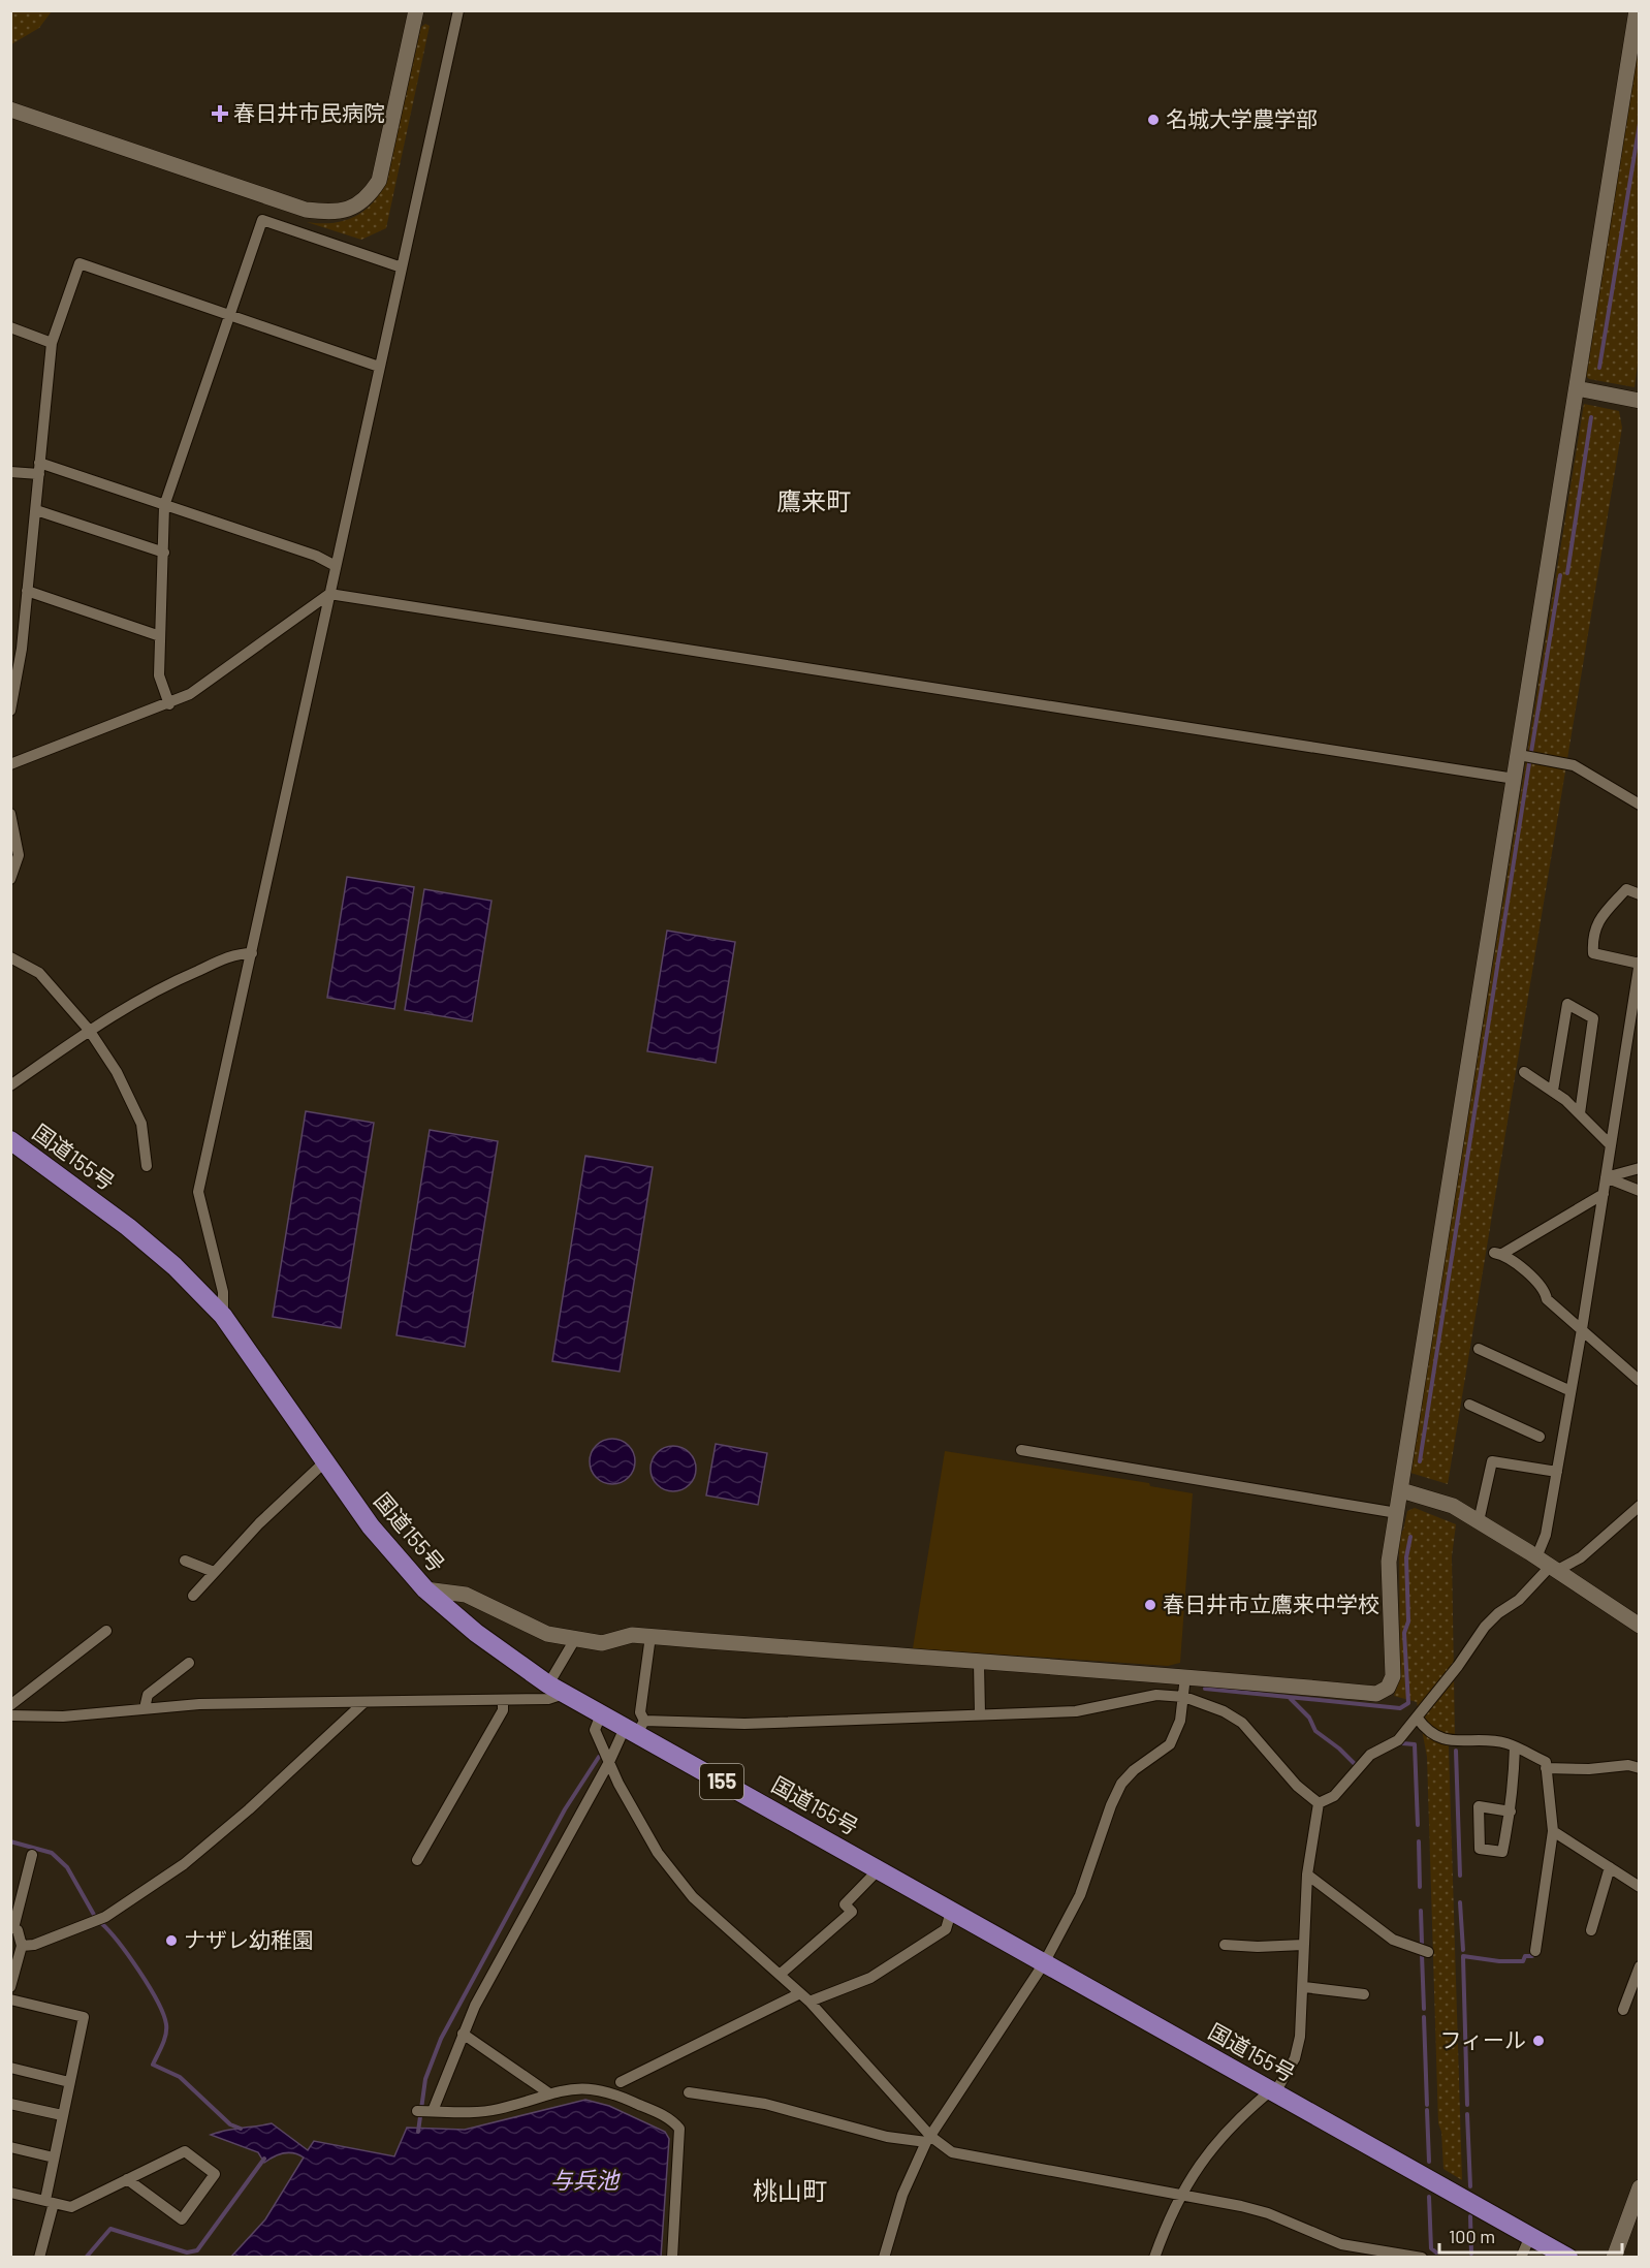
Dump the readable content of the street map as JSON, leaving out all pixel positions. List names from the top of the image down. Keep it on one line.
{"streets":{"highway":["国道155号","155"]},"districts":["鷹来町","桃山町"],"water":["与兵池"],"places":{"health":["春日井市民病院"],"other":["名城大学農学部","春日井市立鷹来中学校","ナザレ幼稚園","フィール"]},"scale_bar":"100 m"}
